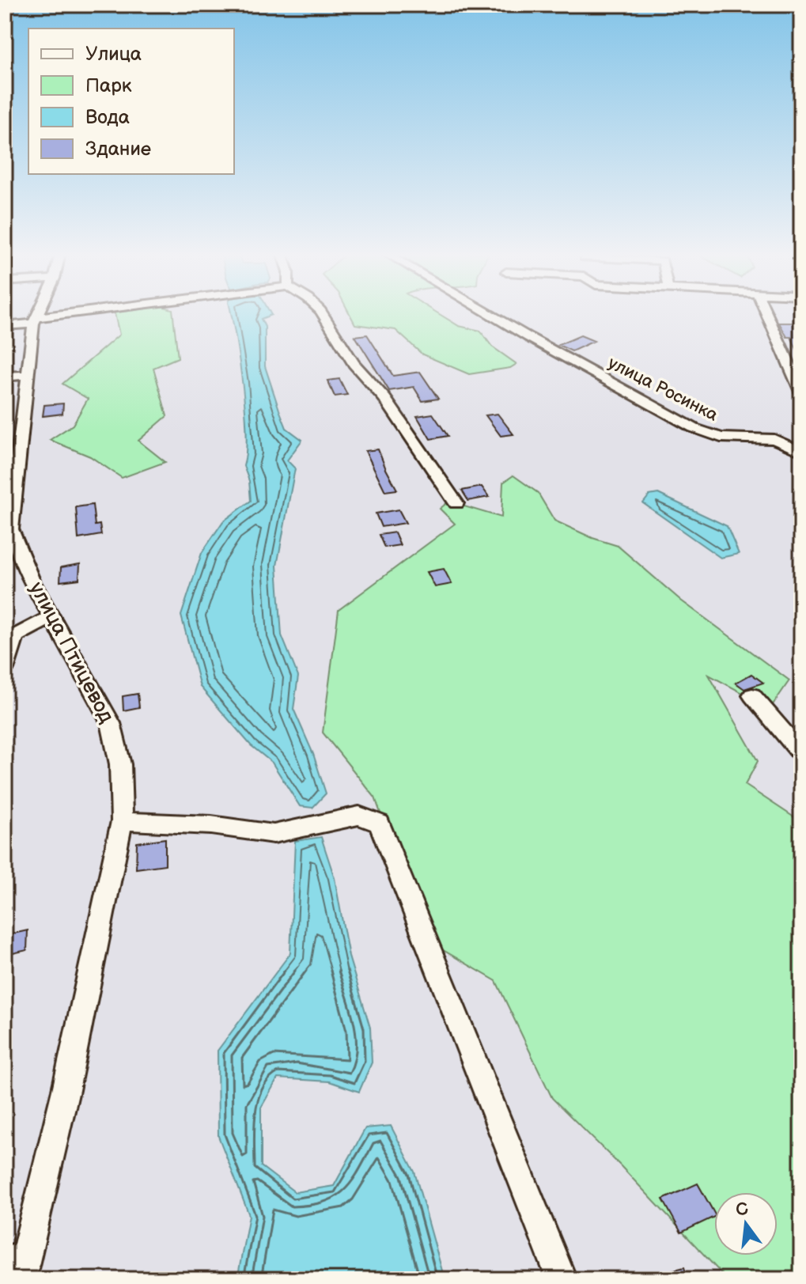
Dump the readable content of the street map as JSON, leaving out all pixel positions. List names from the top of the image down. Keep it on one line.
{"streets":{"street":["улица Росинка","улица Птицевод"]},"legend":["Улица","Парк","Вода","Здание"],"north":"top"}
